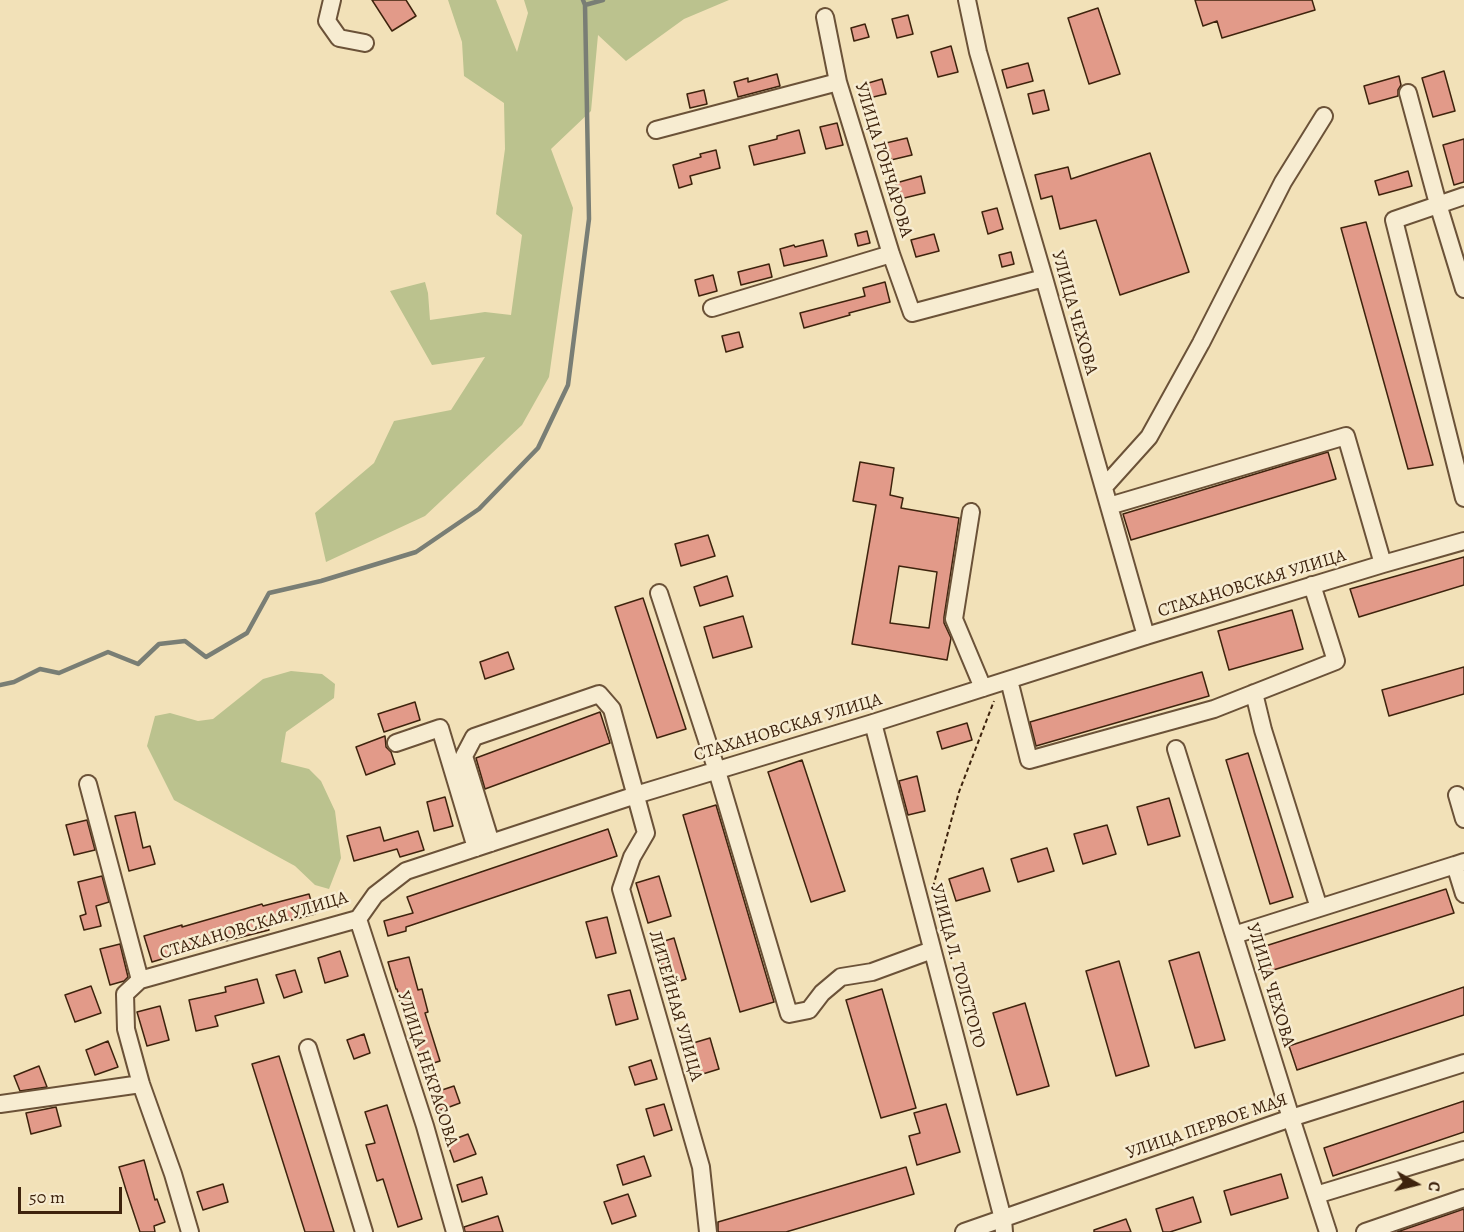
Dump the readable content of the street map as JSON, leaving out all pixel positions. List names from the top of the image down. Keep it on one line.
{"streets":{"street":["УЛИЦА ГОНЧАРОВА","УЛИЦА ЧЕХОВА","СТАХАНОВСКАЯ УЛИЦА","УЛИЦА Л. ТОЛСТОГО","ЛИТЕЙНАЯ УЛИЦА","УЛИЦА НЕКРАСОВА","УЛИЦА ПЕРВОЕ МАЯ"]},"crossings":[["УЛИЦА ГОНЧАРОВА","УЛИЦА ЧЕХОВА"],["УЛИЦА ЧЕХОВА","СТАХАНОВСКАЯ УЛИЦА"],["УЛИЦА ЧЕХОВА","УЛИЦА ПЕРВОЕ МАЯ"],["СТАХАНОВСКАЯ УЛИЦА","УЛИЦА Л. ТОЛСТОГО"],["СТАХАНОВСКАЯ УЛИЦА","ЛИТЕЙНАЯ УЛИЦА"],["СТАХАНОВСКАЯ УЛИЦА","УЛИЦА НЕКРАСОВА"],["УЛИЦА Л. ТОЛСТОГО","УЛИЦА ПЕРВОЕ МАЯ"]],"scale_bar":"50 m","north":"right"}
